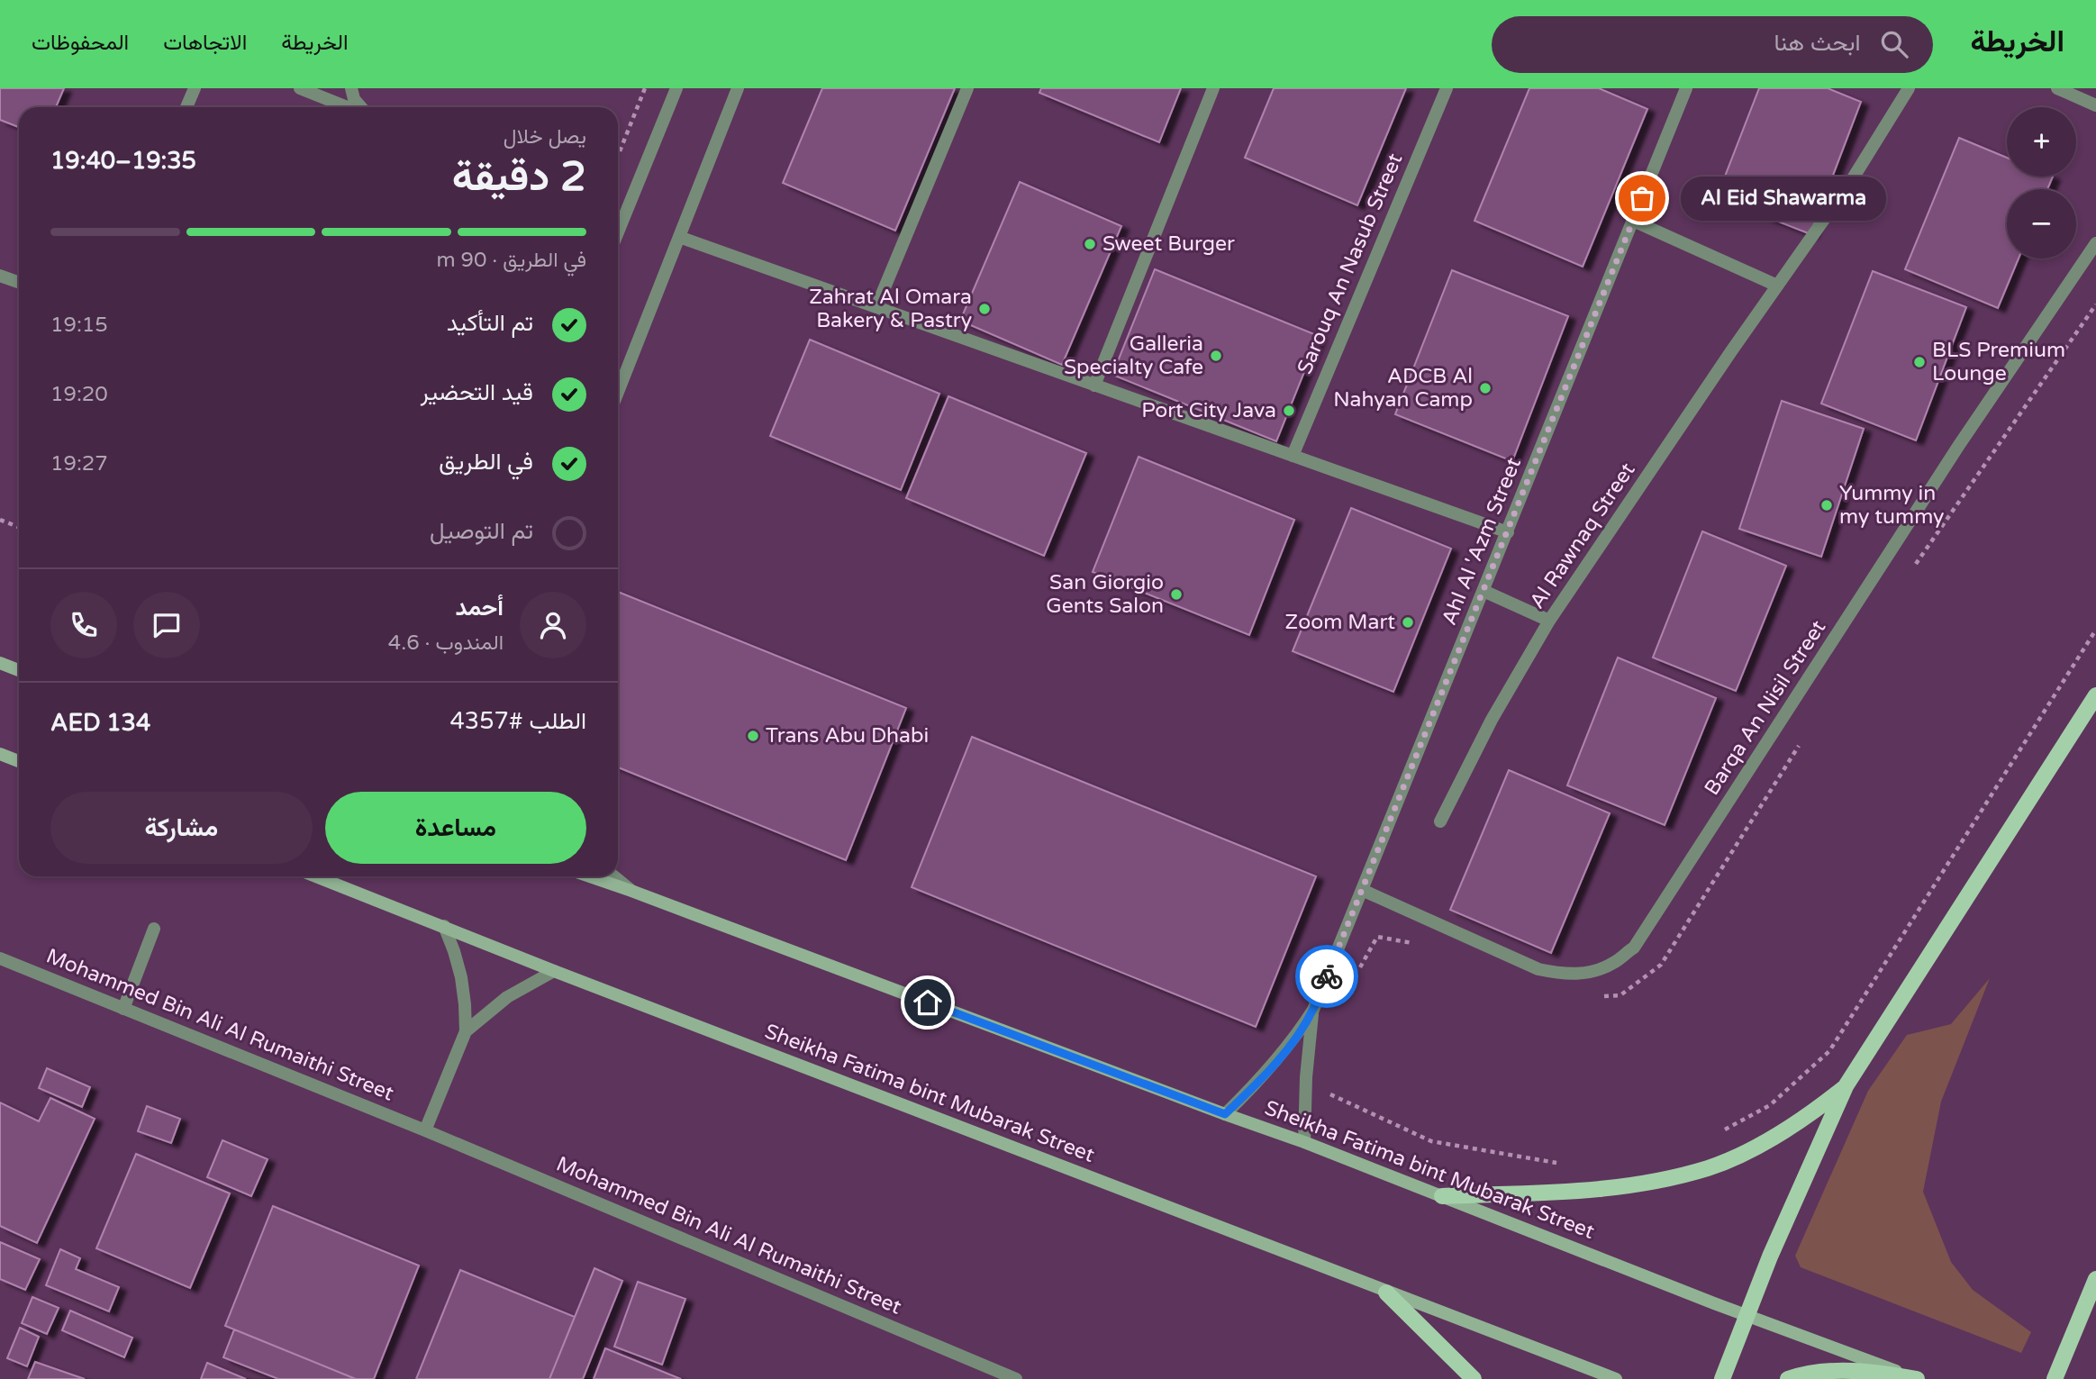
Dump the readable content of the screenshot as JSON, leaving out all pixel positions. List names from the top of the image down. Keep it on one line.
{"streets":{"main road":["Sheikha Fatima bint Mubarak Street"],"street":["Sarouq An Nasub Street","Al Rawnaq Street","Ahl Al 'Azm Street","Barqa An Nisil Street","Mohammed Bin Ali Al Rumaithi Street"]},"crossings":[["Ahl Al 'Azm Street","Barqa An Nisil Street"],["Ahl Al 'Azm Street","Sheikha Fatima bint Mubarak Street"]],"places":["Al Eid Shawarma","Sweet Burger","Zahrat Al Omara Bakery & Pastry","Galleria Specialty Cafe","BLS Premium Lounge","ADCB Al Nahyan Camp","Port City Java","Yummy in my tummy","San Giorgio Gents Salon","Zoom Mart","Trans Abu Dhabi"],"page":{"header":"الخريطة","search":"ابحث هنا","nav":["الخريطة","الاتجاهات","المحفوظات"],"map_buttons":["+","−"],"heading":["2 دقيقة","يصل خلال","19:35–19:40"],"panel":["أحمد","المندوب · 4.6","الطلب #4357","AED 134"],"bubble":"Al Eid Shawarma","bar":"في الطريق · 90 m","list":[["تم التأكيد","19:15"],["قيد التحضير","19:20"],["في الطريق","19:27"],"تم التوصيل"],"buttons":["مساعدة","مشاركة"]}}
